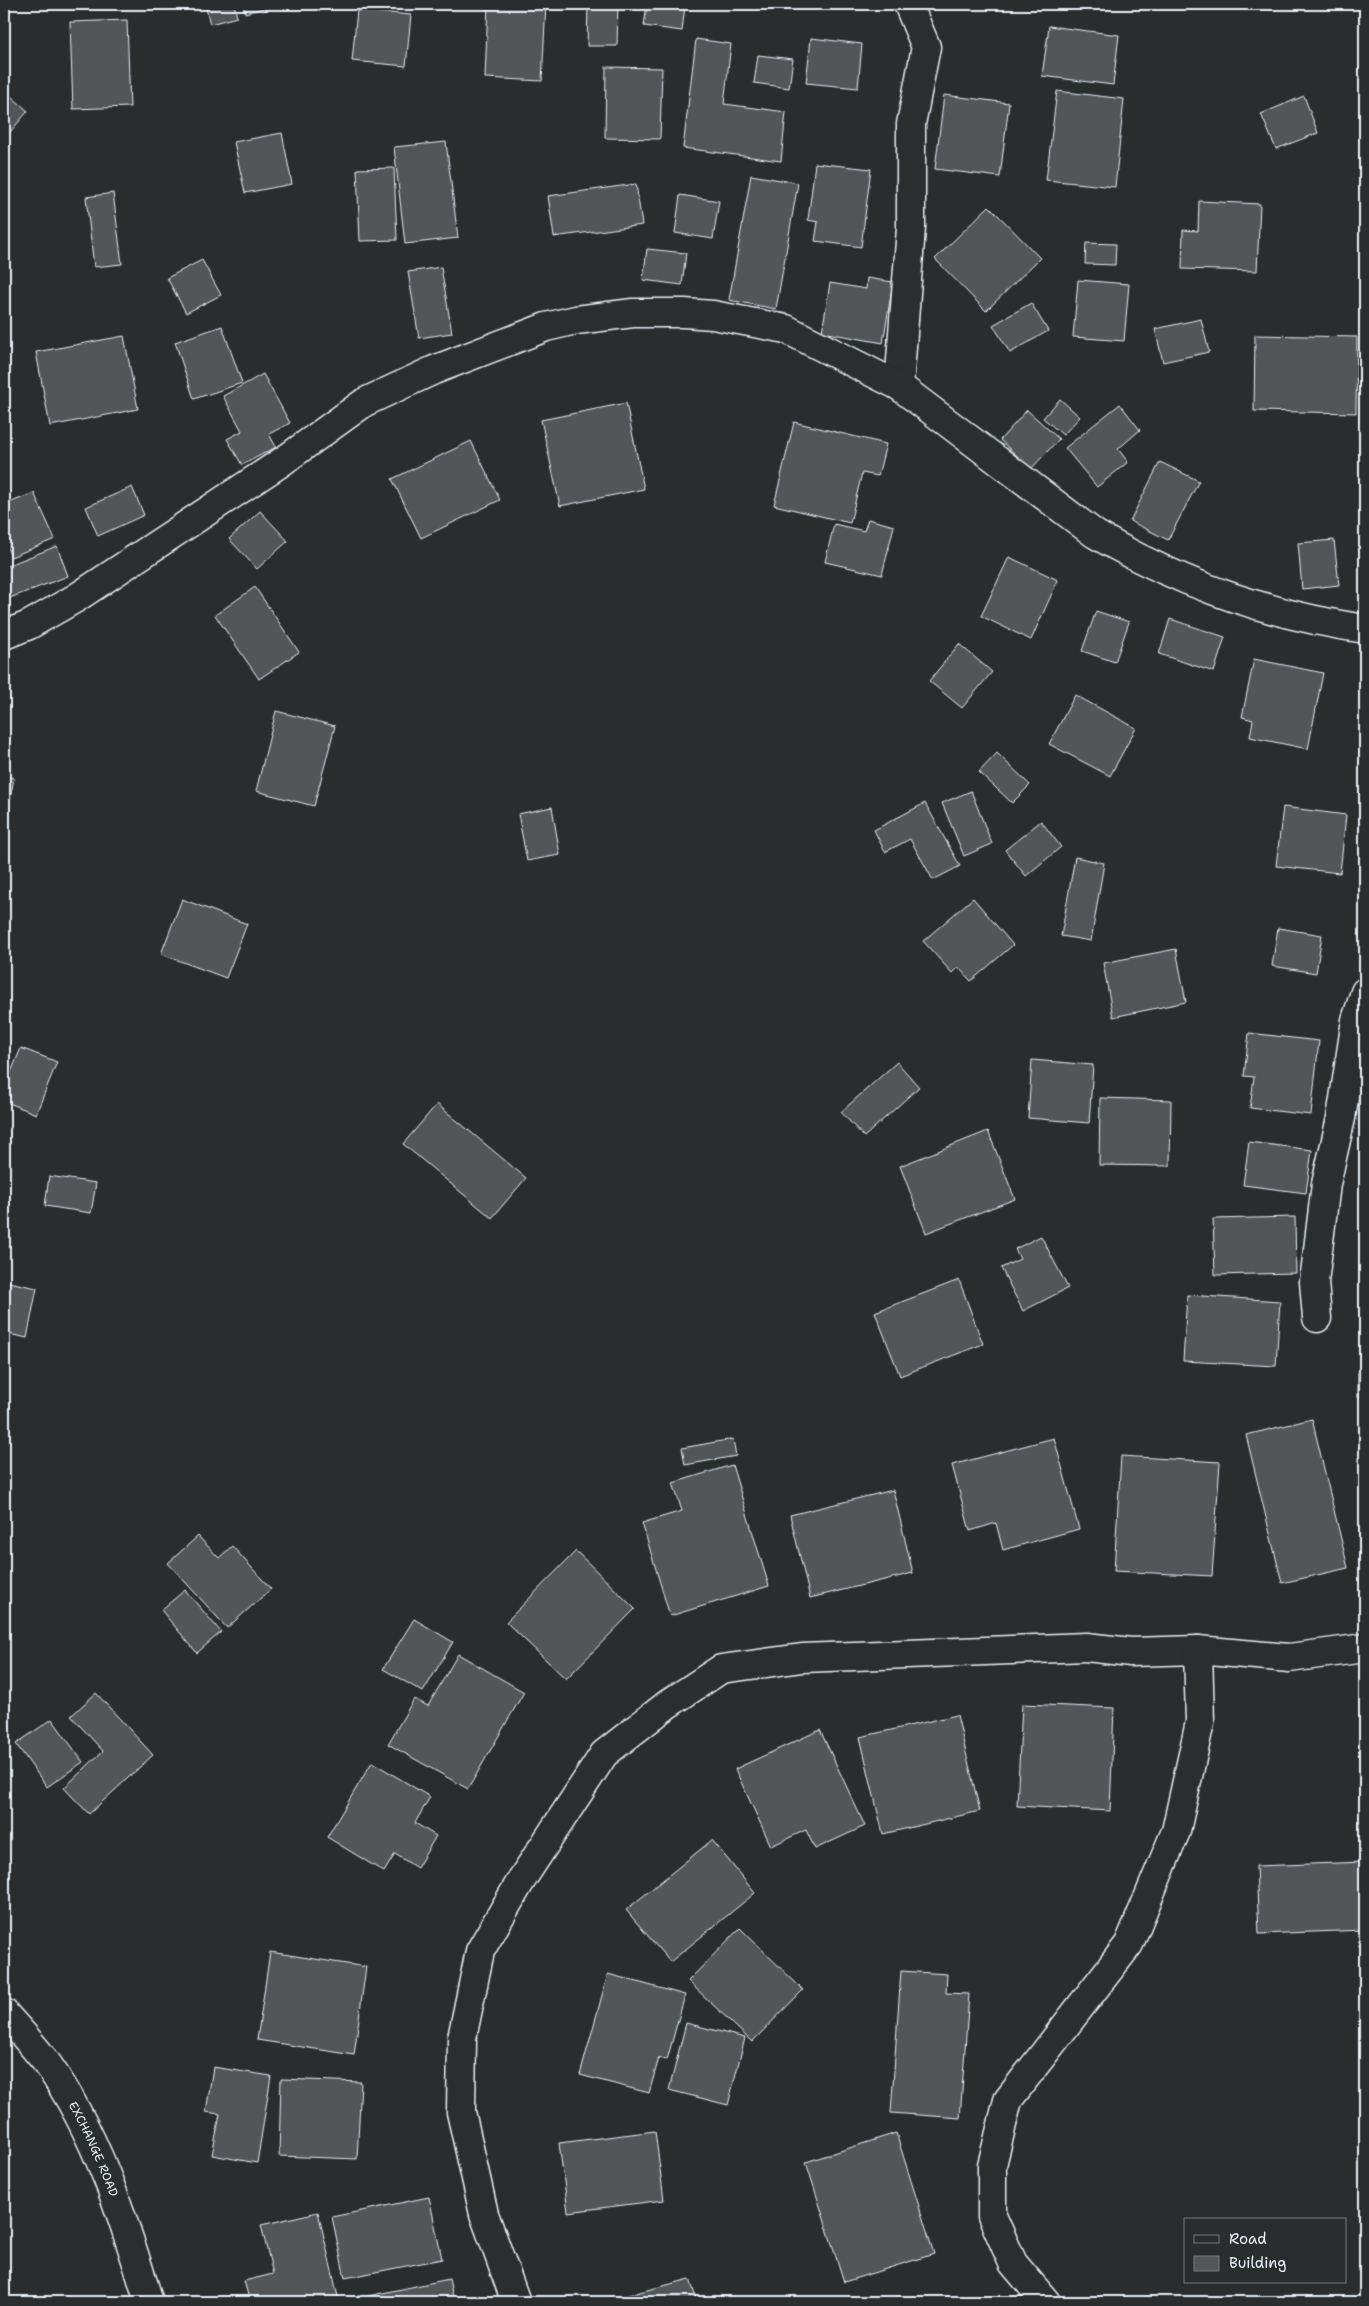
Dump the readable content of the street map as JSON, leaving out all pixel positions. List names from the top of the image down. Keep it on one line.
{"streets":{"street":["EXCHANGE ROAD"]},"legend":["Road","Building"]}
